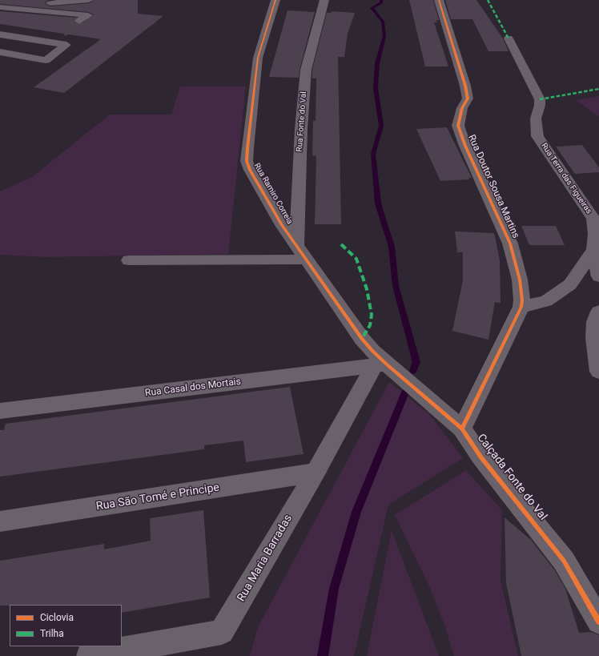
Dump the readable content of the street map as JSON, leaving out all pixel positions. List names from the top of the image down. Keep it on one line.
{"streets":{"street":["Rua Fonte do Val","Rua Terra das Figueiras","Rua Doutor Sousa Martins","Rua Ramiro Correia","Rua Casal dos Mortais","Calçada Fonte do Val","Rua São Tomé e Principe","Rua Maria Barradas"]},"crossings":[["Rua Fonte do Val","Rua Ramiro Correia"],["Rua Doutor Sousa Martins","Calçada Fonte do Val"],["Rua Ramiro Correia","Rua Casal dos Mortais"],["Rua Ramiro Correia","Calçada Fonte do Val"],["Rua Ramiro Correia","Rua Maria Barradas"],["Rua Casal dos Mortais","Calçada Fonte do Val"],["Rua Casal dos Mortais","Rua Maria Barradas"],["Calçada Fonte do Val","Rua Maria Barradas"],["Rua São Tomé e Principe","Rua Maria Barradas"]],"legend":["Ciclovia","Trilha"]}
